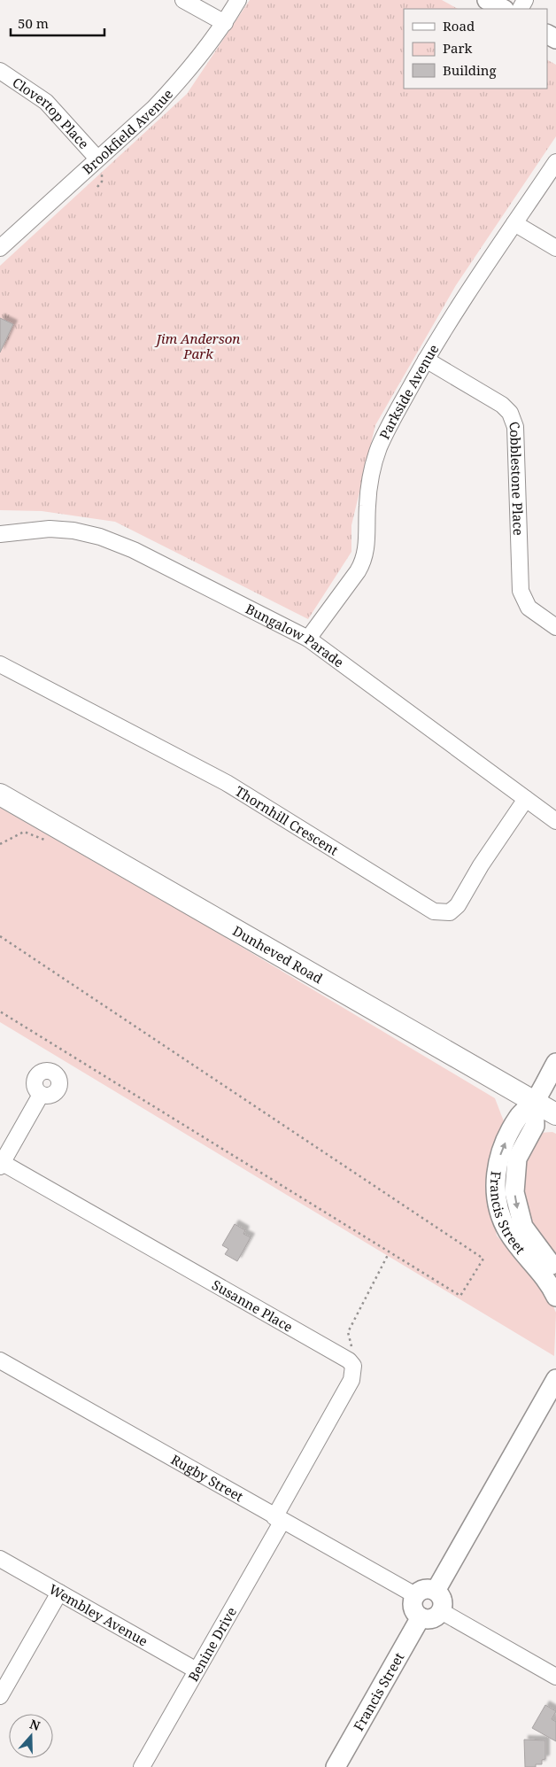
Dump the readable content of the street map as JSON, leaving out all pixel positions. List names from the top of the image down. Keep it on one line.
{"streets":{"main road":["Dunheved Road"],"street":["Clovertop Place","Brookfield Avenue","Parkside Avenue","Cobblestone Place","Bungalow Parade","Thornhill Crescent","Francis Street","Susanne Place","Rugby Street","Wembley Avenue","Benine Drive"]},"crossings":[["Clovertop Place","Brookfield Avenue"],["Parkside Avenue","Cobblestone Place"],["Parkside Avenue","Bungalow Parade"],["Bungalow Parade","Thornhill Crescent"],["Dunheved Road","Francis Street"],["Francis Street","Rugby Street"],["Susanne Place","Rugby Street"],["Susanne Place","Benine Drive"],["Rugby Street","Benine Drive"],["Wembley Avenue","Benine Drive"]],"parks":["Jim Anderson Park"],"legend":["Road","Park","Building"],"scale_bar":"50 m","north":"top"}
